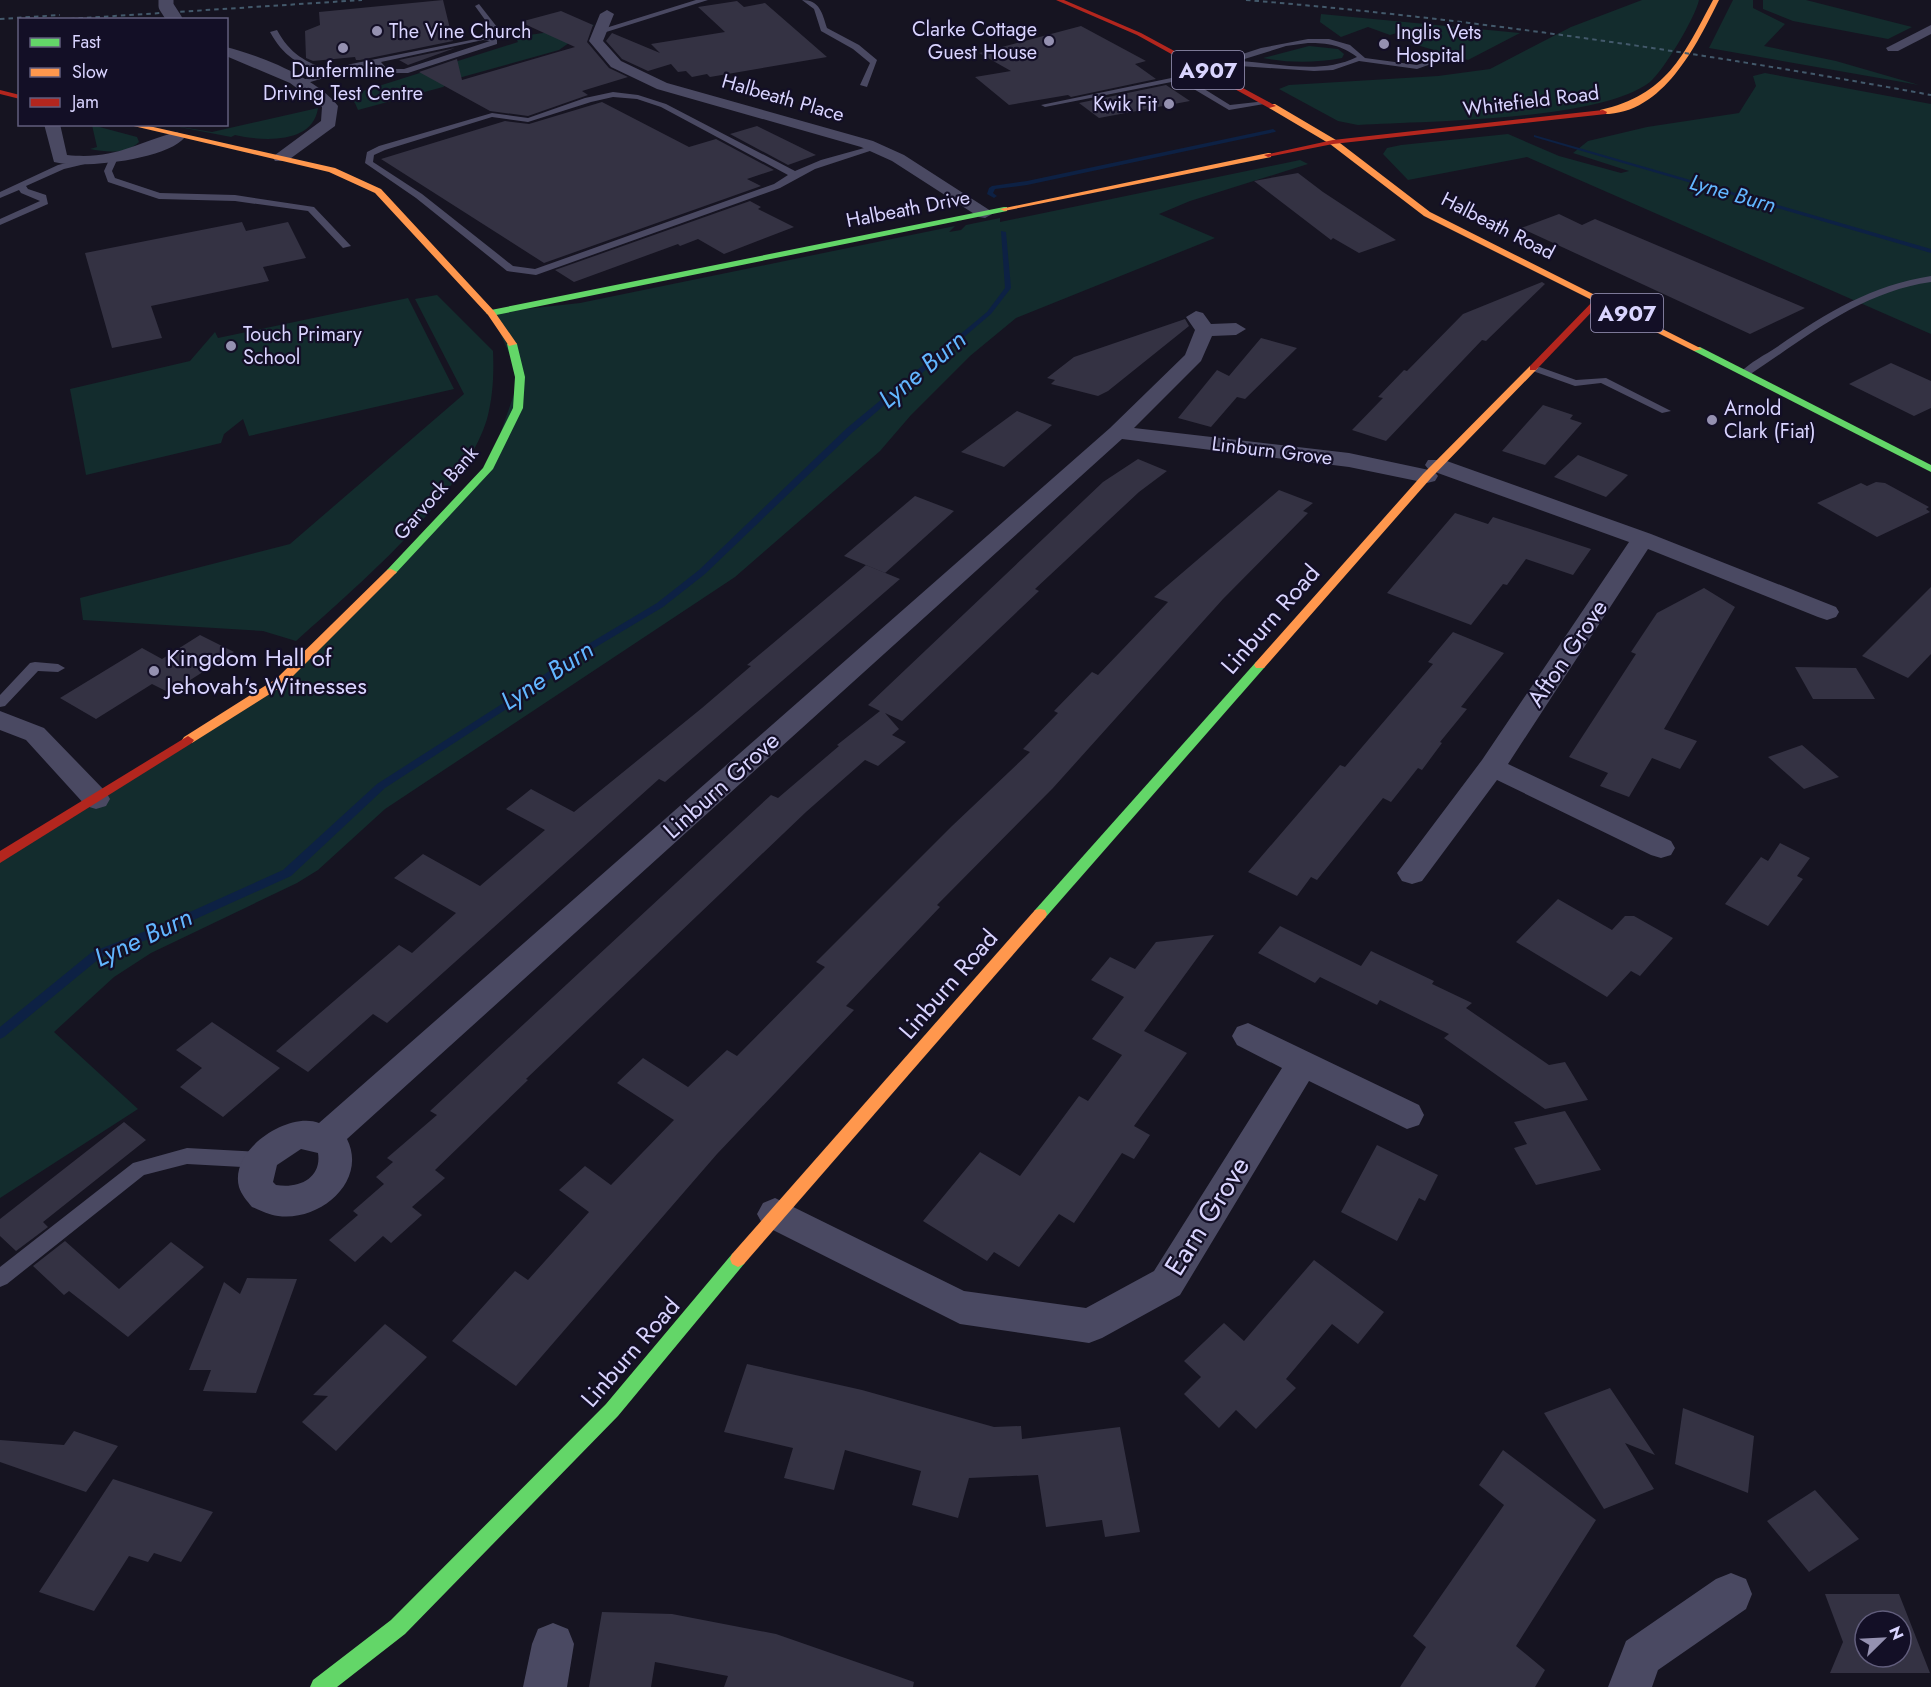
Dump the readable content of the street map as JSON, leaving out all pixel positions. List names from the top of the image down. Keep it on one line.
{"streets":{"street":["A907","Halbeath Place","Whitefield Road","Halbeath Drive","Halbeath Road","Linburn Grove","Garvock Bank","Linburn Road","Afton Grove","Earn Grove"]},"crossings":[["Halbeath Place","Halbeath Drive"],["Whitefield Road","Halbeath Drive"],["Whitefield Road","Halbeath Road"],["Halbeath Drive","Halbeath Road"],["Halbeath Drive","Garvock Bank"],["Halbeath Road","Linburn Road"],["Linburn Grove","Linburn Road"],["Linburn Road","Earn Grove"]],"water":["Lyne Burn"],"places":["The Vine Church","Clarke Cottage Guest House","Inglis Vets Hospital","Dunfermline Driving Test Centre","Kwik Fit","Touch Primary School","Arnold Clark (Fiat)","Kingdom Hall of Jehovah's Witnesses"],"legend":["Fast","Slow","Jam"],"north":"top right"}
